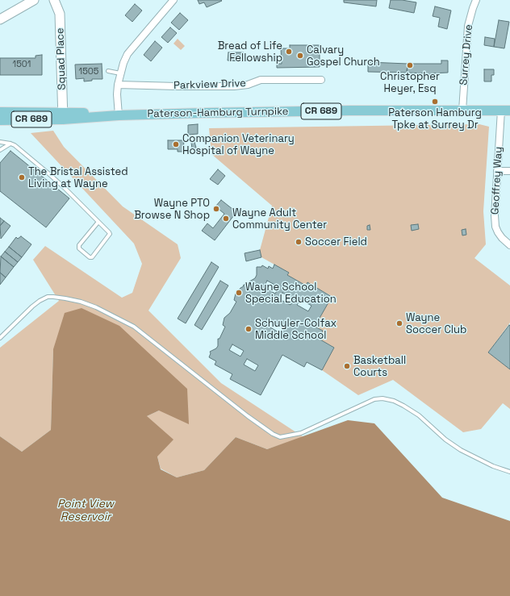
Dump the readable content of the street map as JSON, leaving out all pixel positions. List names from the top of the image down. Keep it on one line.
{"streets":{"main road":["CR 689","Paterson-Hamburg Turnpike"],"street":["Surrey Drive","Squad Place","Parkview Drive","Geoffrey Way"]},"crossings":[["Surrey Drive","Paterson-Hamburg Turnpike"],["Squad Place","Paterson-Hamburg Turnpike"],["Paterson-Hamburg Turnpike","Geoffrey Way"]],"water":["Point View Reservoir"],"places":["Bread of Life Fellowship","Calvary Gospel Church","Christopher Heyer, Esq","Paterson Hamburg Tpke at Surrey Dr","Companion Veterinary Hospital of Wayne","The Bristal Assisted Living at Wayne","Wayne PTO Browse N Shop","Wayne Adult Community Center","Soccer Field","Wayne School Special Education","Wayne Soccer Club","Schuyler-Colfax Middle School","Basketball Courts"],"house_numbers":["1501","1505"]}
